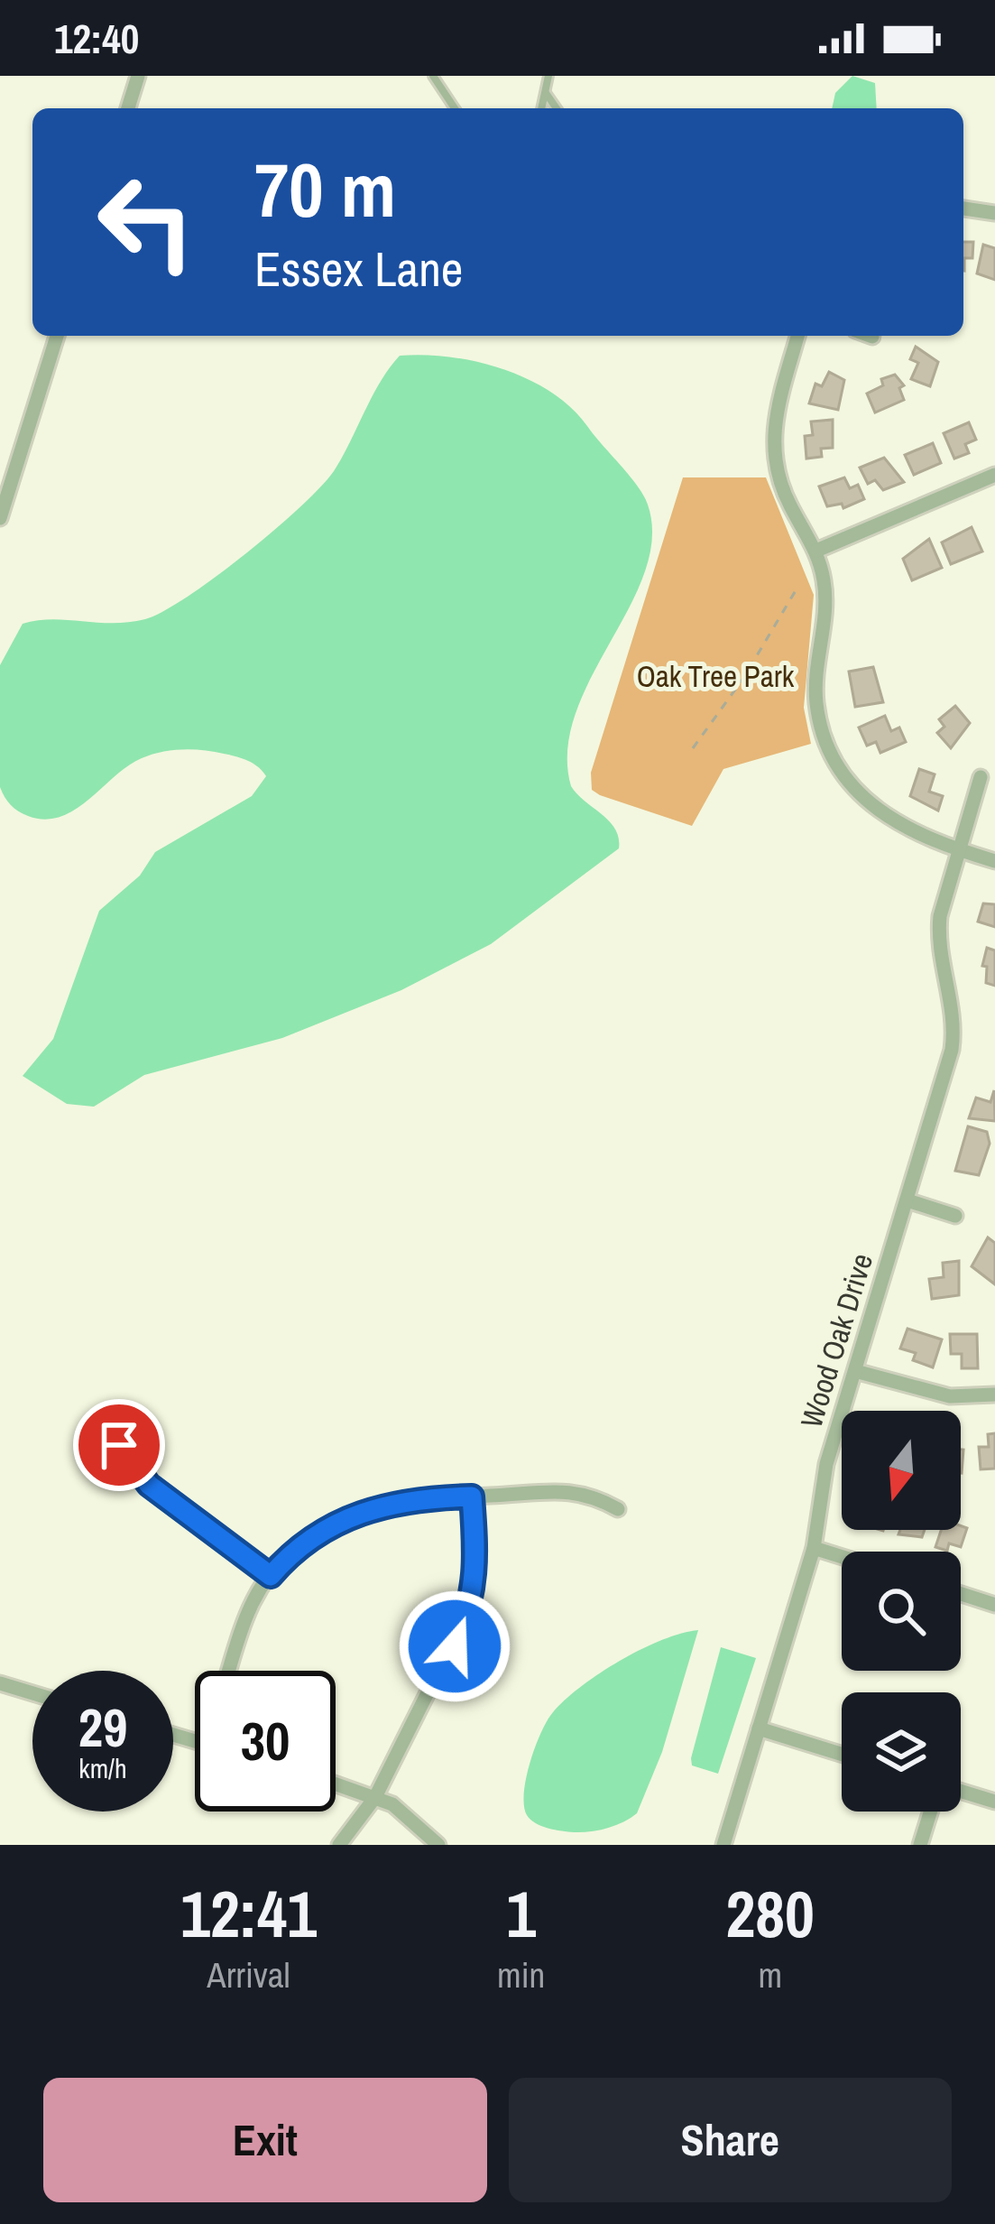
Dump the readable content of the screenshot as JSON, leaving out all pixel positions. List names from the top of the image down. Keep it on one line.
{"streets":{"street":["Wood Oak Drive"]},"parks":["Oak Tree Park"],"north":"bottom","page":{"status":"12:40","turn":["70 m","Essex Lane"],"speed":"29 km/h","limit":"30","eta":["12:41","Arrival","1","min","280","m"],"buttons":["Exit","Share"]}}
